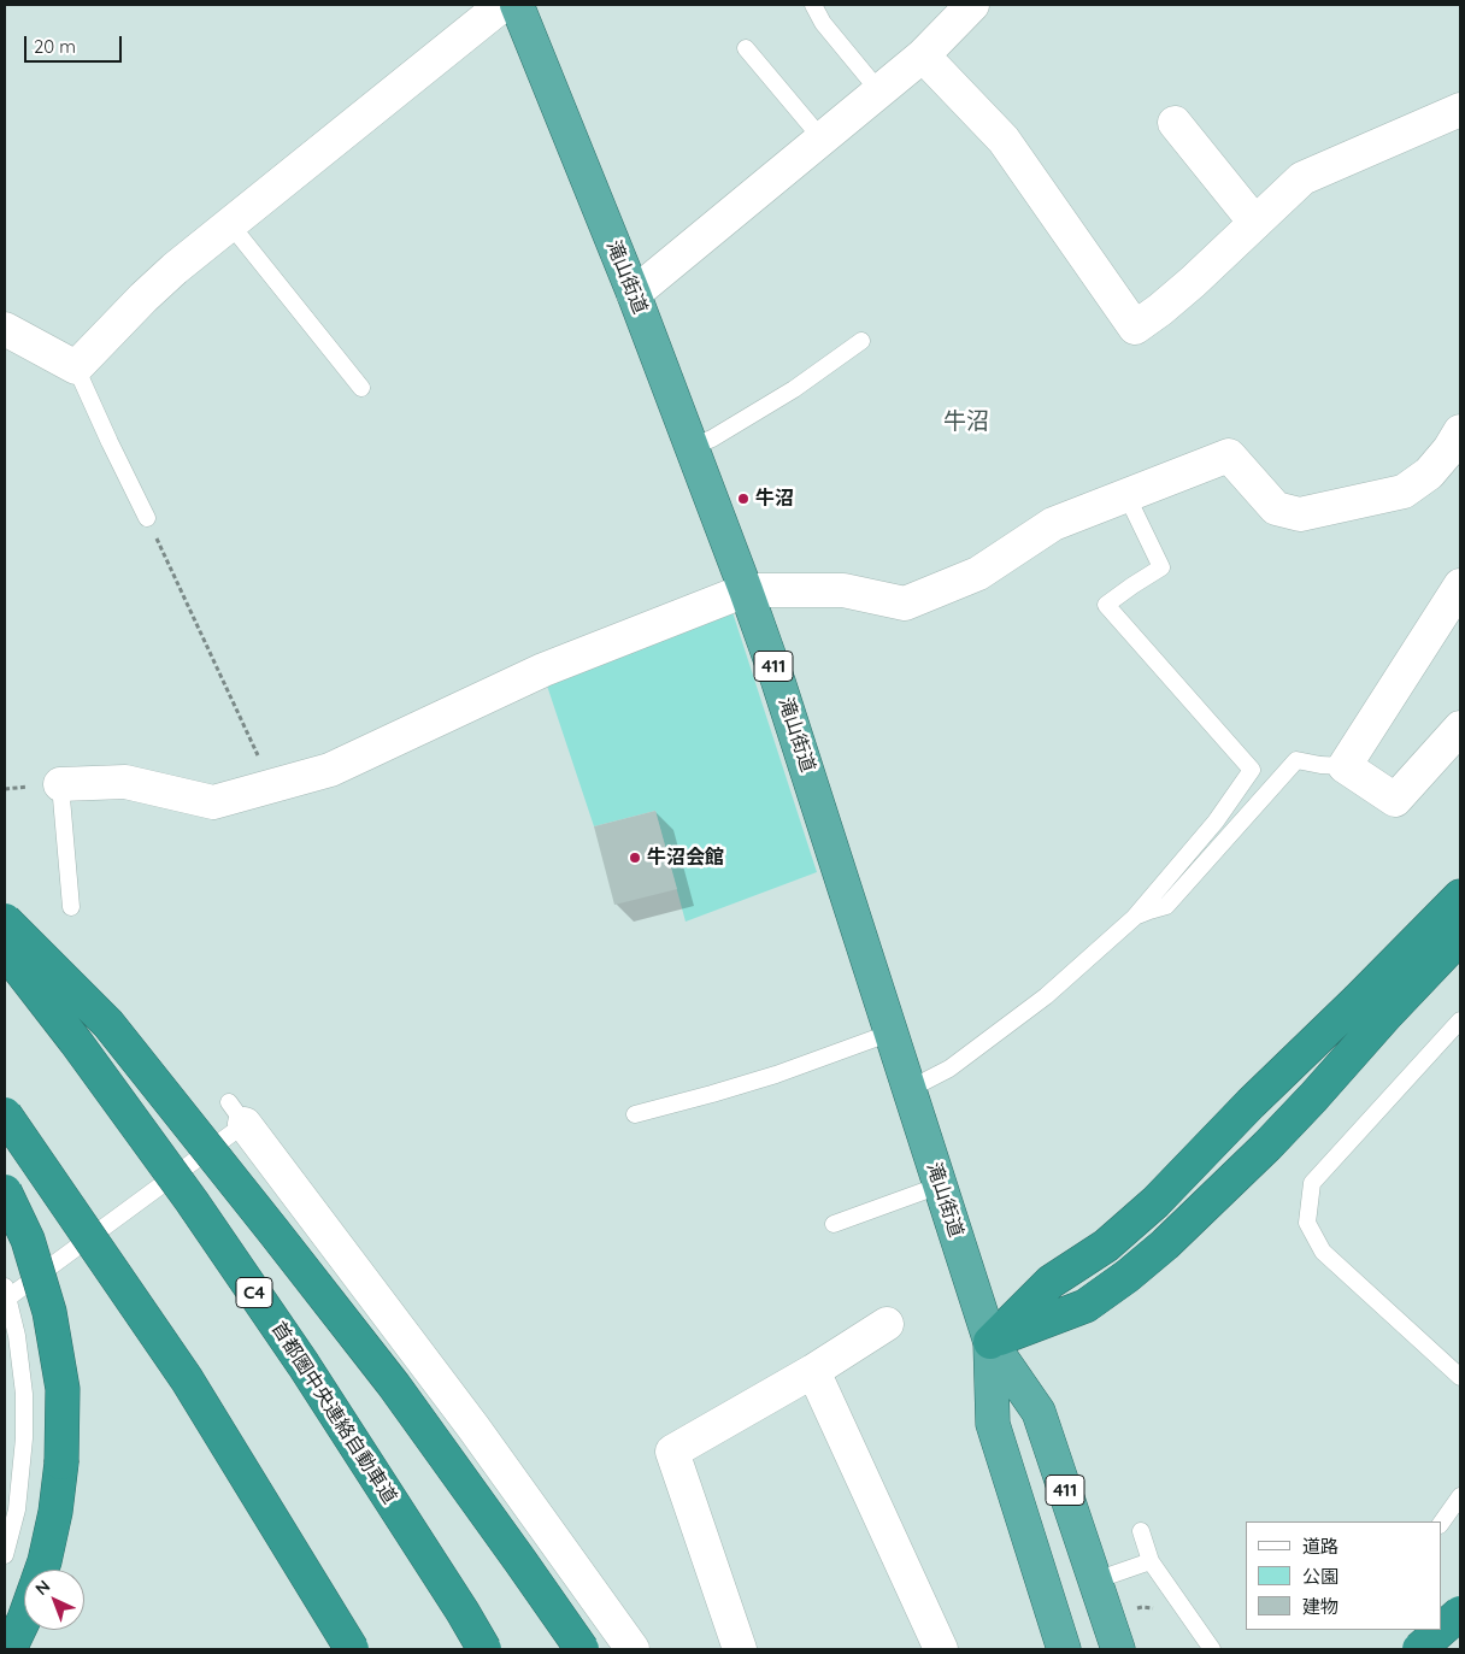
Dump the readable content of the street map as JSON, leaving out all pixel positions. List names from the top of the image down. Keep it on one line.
{"streets":{"highway":["滝山街道","411","C4","首都圏中央連絡自動車道"]},"districts":["牛沼"],"places":["牛沼","牛沼会館"],"legend":["道路","公園","建物"],"scale_bar":"20 m","north":"top left"}
